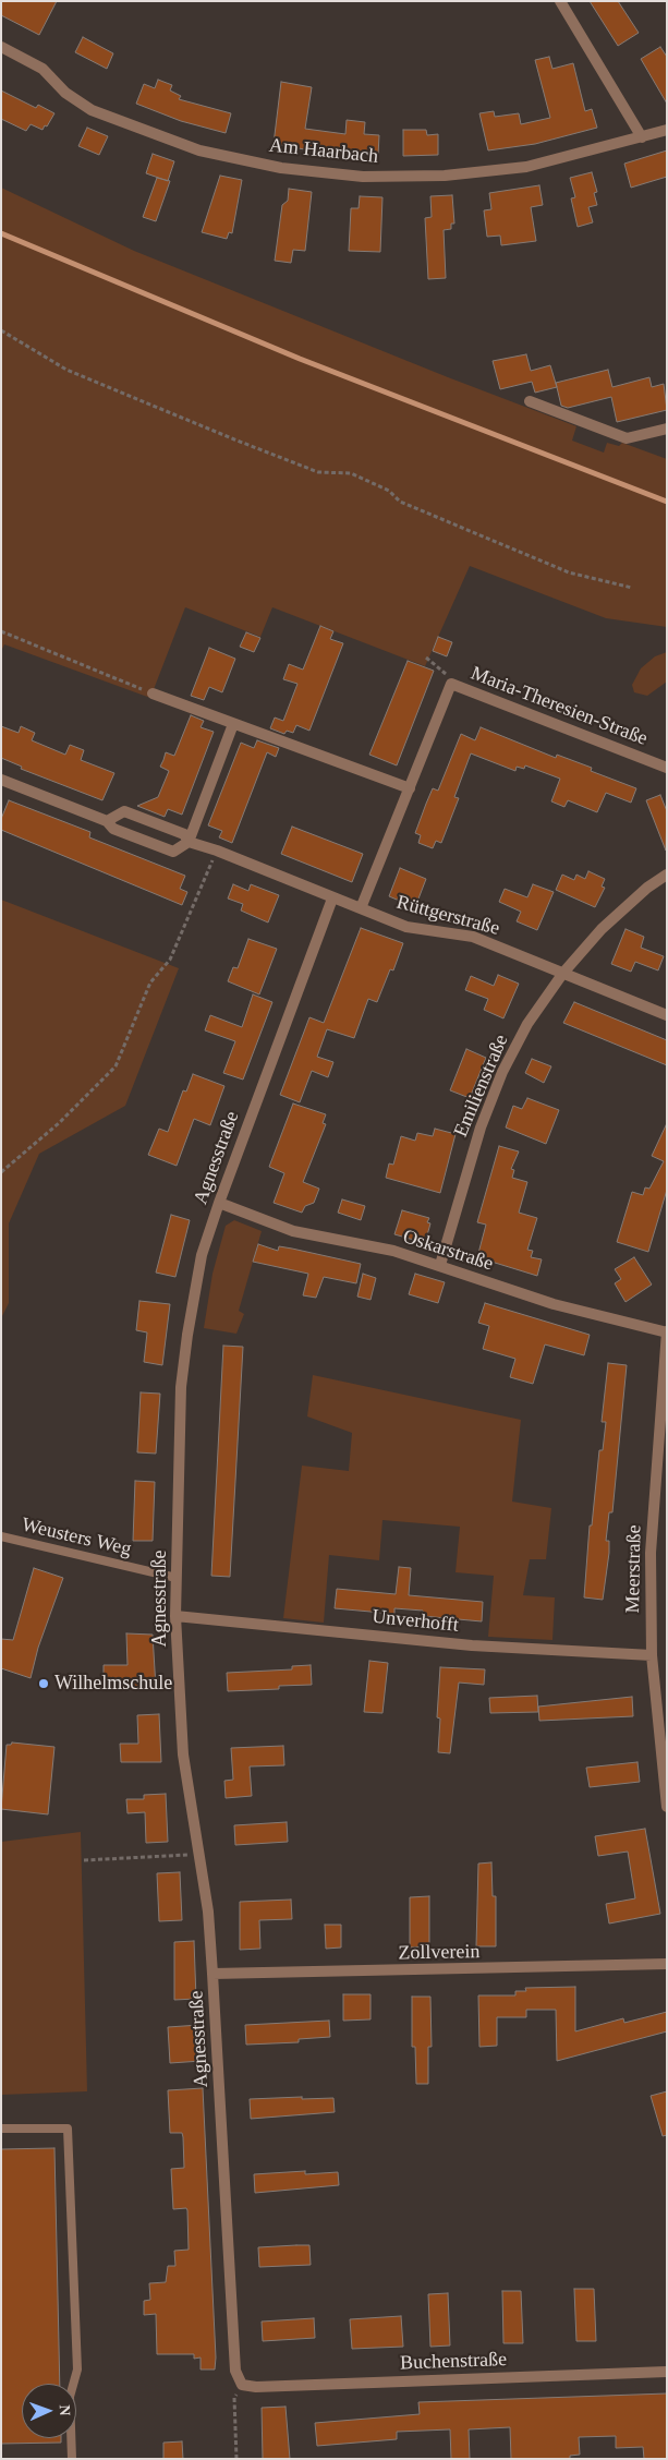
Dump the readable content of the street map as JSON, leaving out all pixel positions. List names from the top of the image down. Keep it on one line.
{"streets":{"street":["Am Haarbach","Maria-Theresien-Straße","Rüttgerstraße","Emilienstraße","Agnesstraße","Oskarstraße","Meerstraße","Unverhofft","Zollverein","Buchenstraße"],"lane":["Weusters Weg"]},"crossings":[["Maria-Theresien-Straße","Rüttgerstraße"],["Rüttgerstraße","Emilienstraße"],["Rüttgerstraße","Agnesstraße"],["Emilienstraße","Oskarstraße"],["Agnesstraße","Oskarstraße"],["Agnesstraße","Weusters Weg"],["Agnesstraße","Unverhofft"],["Agnesstraße","Zollverein"],["Agnesstraße","Buchenstraße"],["Oskarstraße","Meerstraße"],["Meerstraße","Unverhofft"]],"places":["Wilhelmschule"],"north":"right"}
